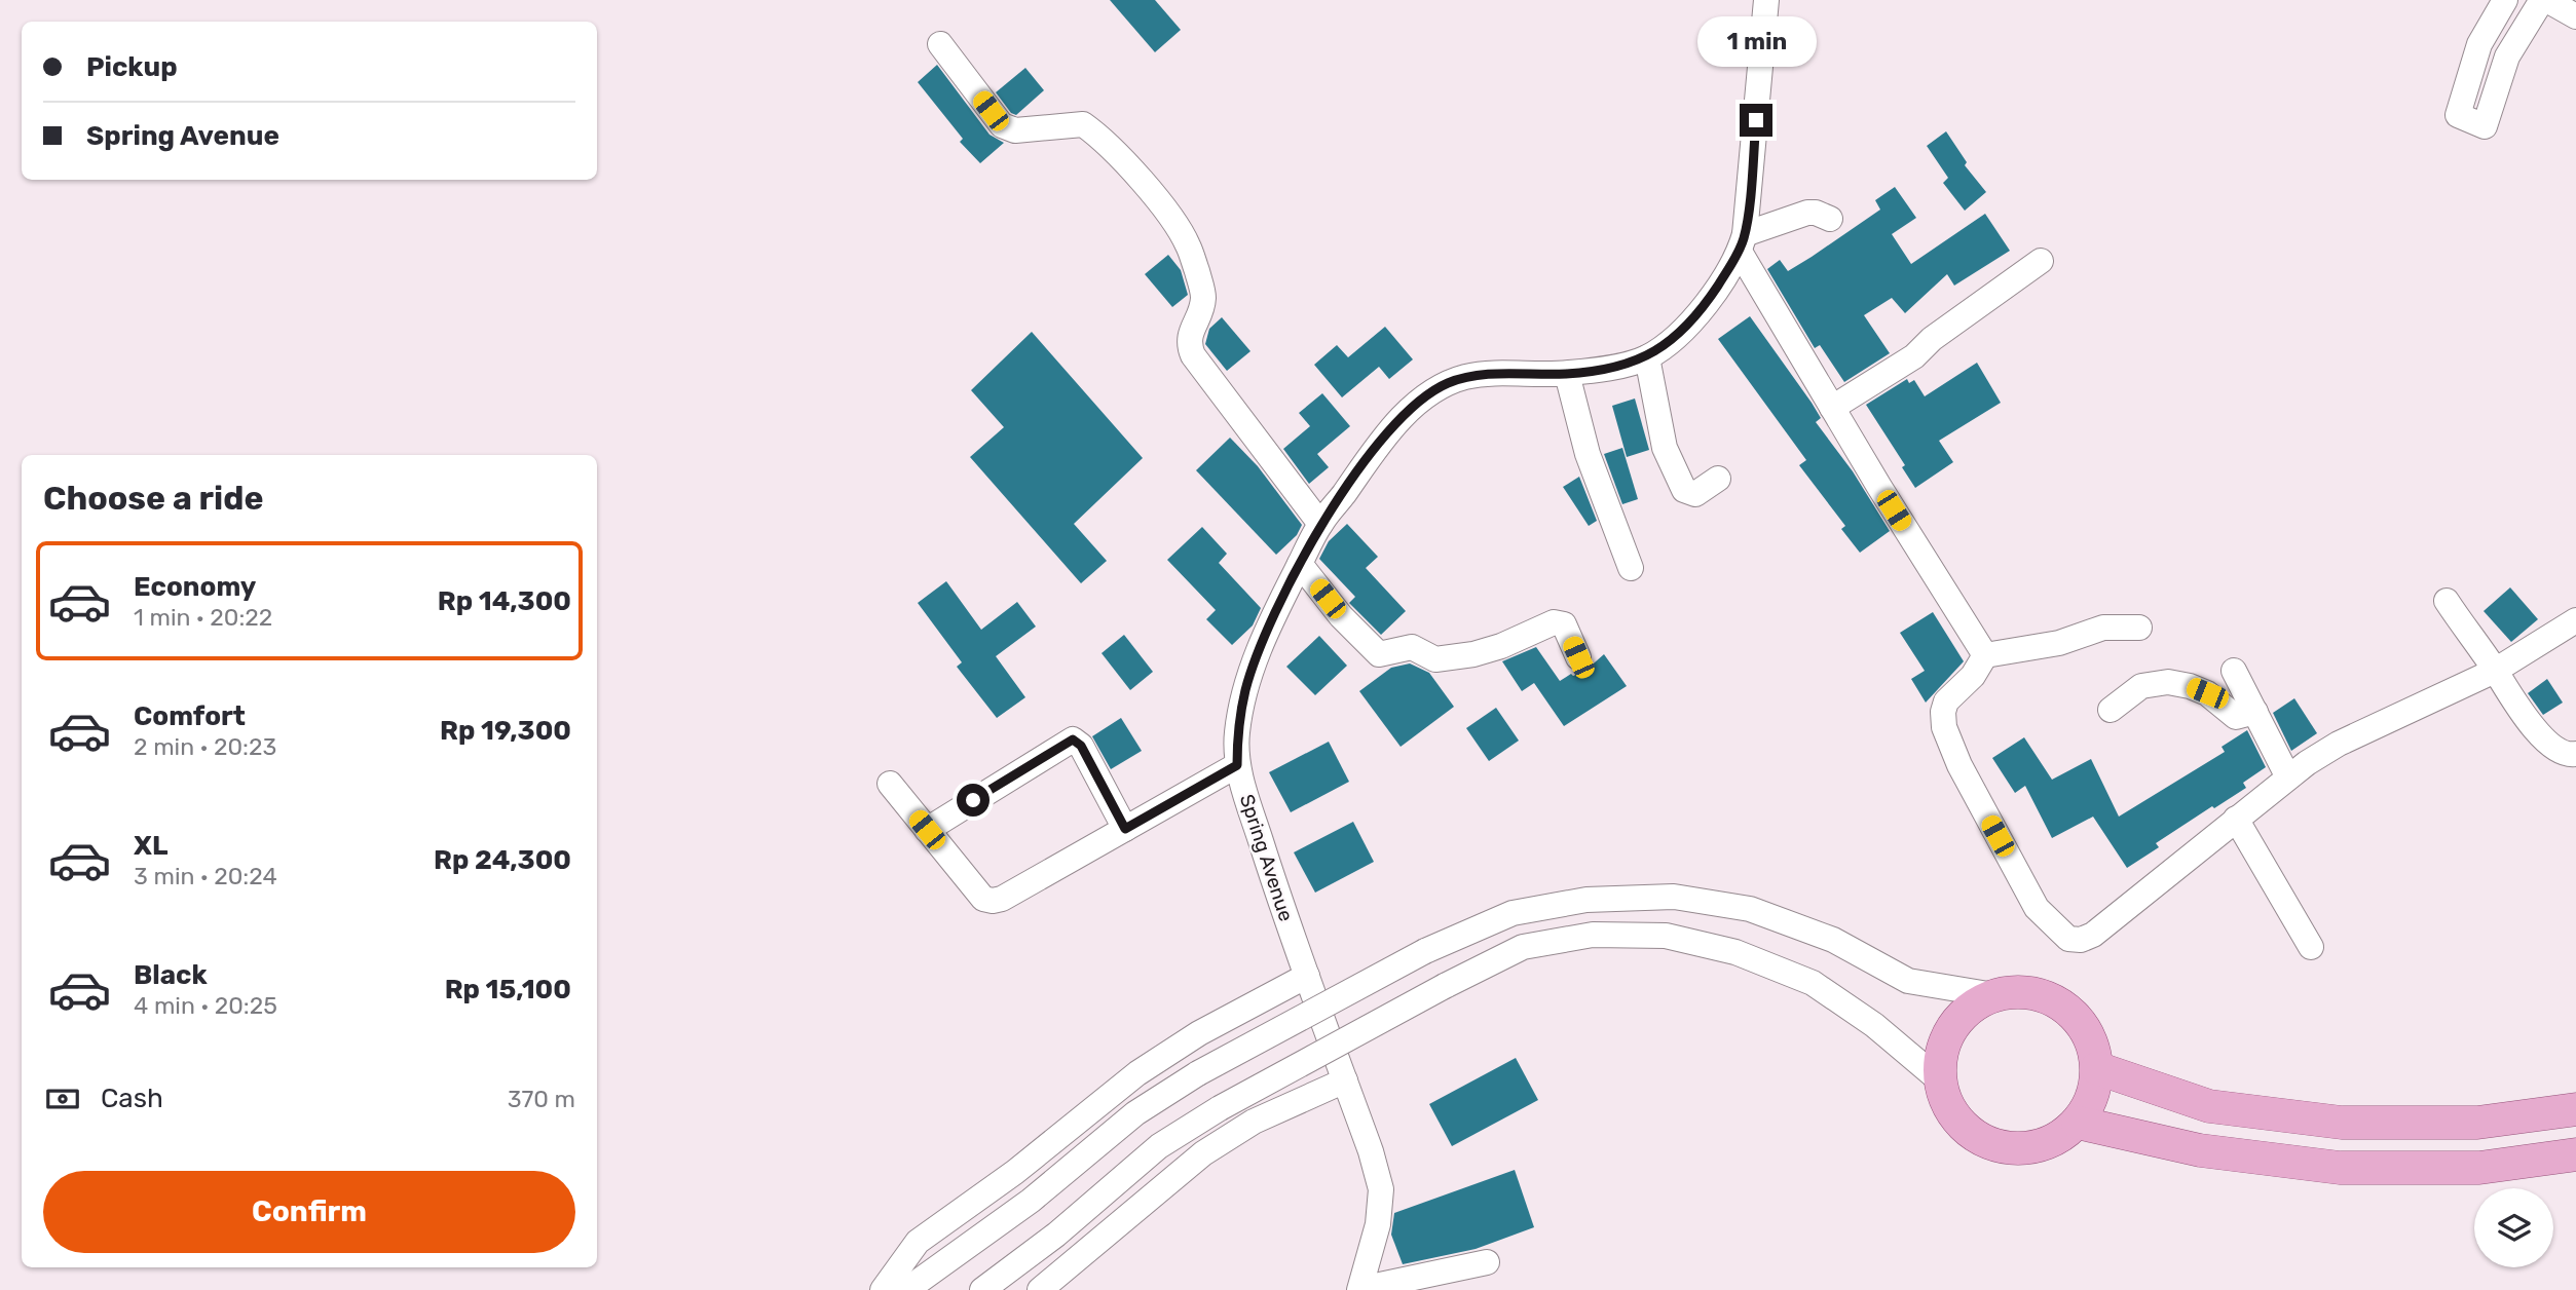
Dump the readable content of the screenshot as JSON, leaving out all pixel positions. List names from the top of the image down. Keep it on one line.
{"streets":{"street":["Spring Avenue"]},"page":{"bubble":"1 min","banner":["Pickup","Spring Avenue"],"heading":"Choose a ride","list":[{"name":"Economy","note":"1 min · 20:22","value":"Rp 14,300"},{"name":"Comfort","note":"2 min · 20:23","value":"Rp 19,300"},{"name":"XL","note":"3 min · 20:24","value":"Rp 24,300"},{"name":"Black","note":"4 min · 20:25","value":"Rp 15,100"}],"pay":["Cash","370 m"],"buttons":"Confirm"}}
